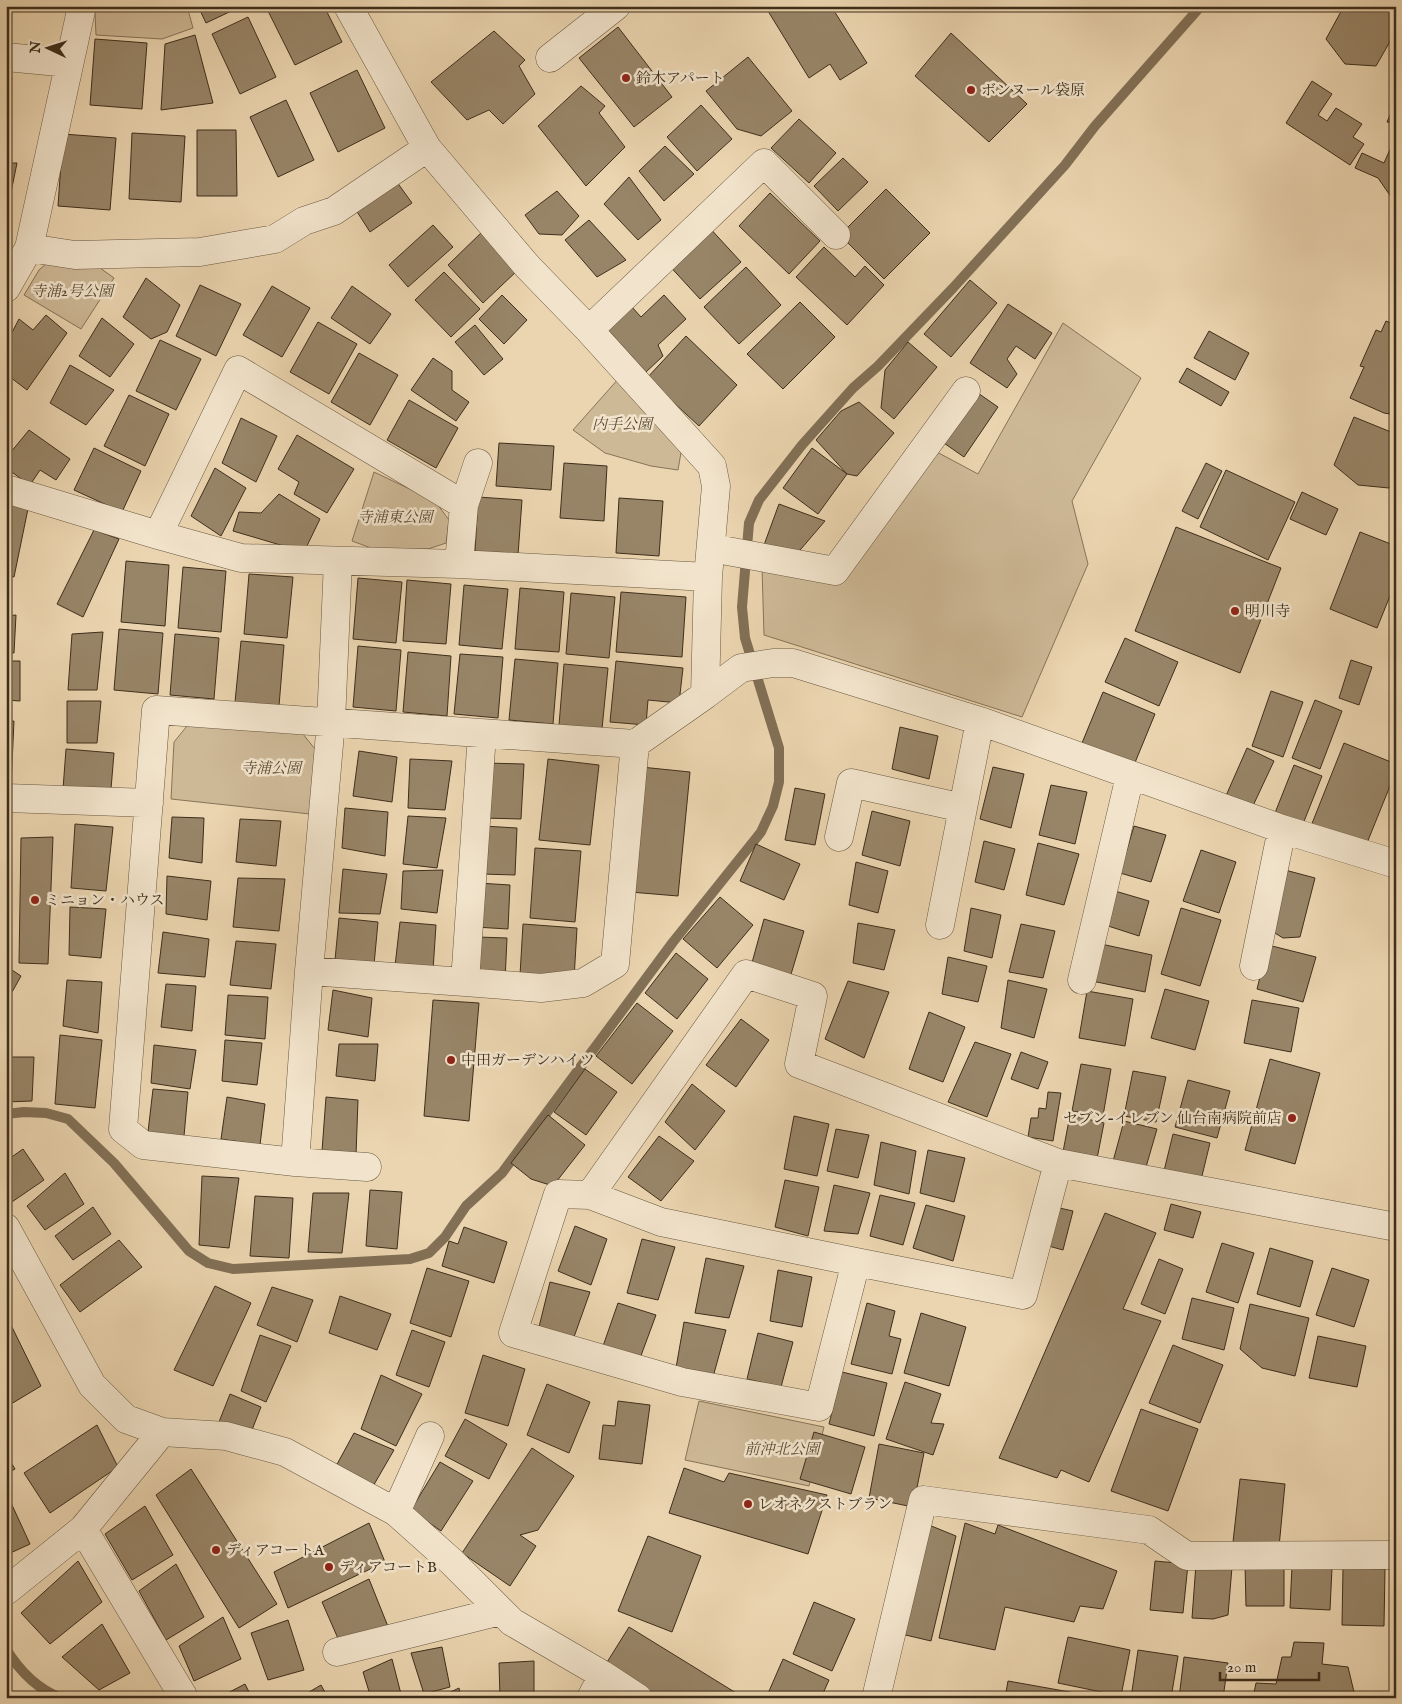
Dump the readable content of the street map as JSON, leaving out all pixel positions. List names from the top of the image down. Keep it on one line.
{"parks":["寺浦2号公園","内手公園","寺浦東公園","寺浦公園","前沖北公園"],"places":["鈴木アパート","ボンヌール袋原","明川寺","ミニョン・ハウス","中田ガーデンハイツ","セブン-イレブン 仙台南病院前店","レオネクストブラン","ディアコートA","ディアコートB"],"scale_bar":"20 m","north":"left"}
